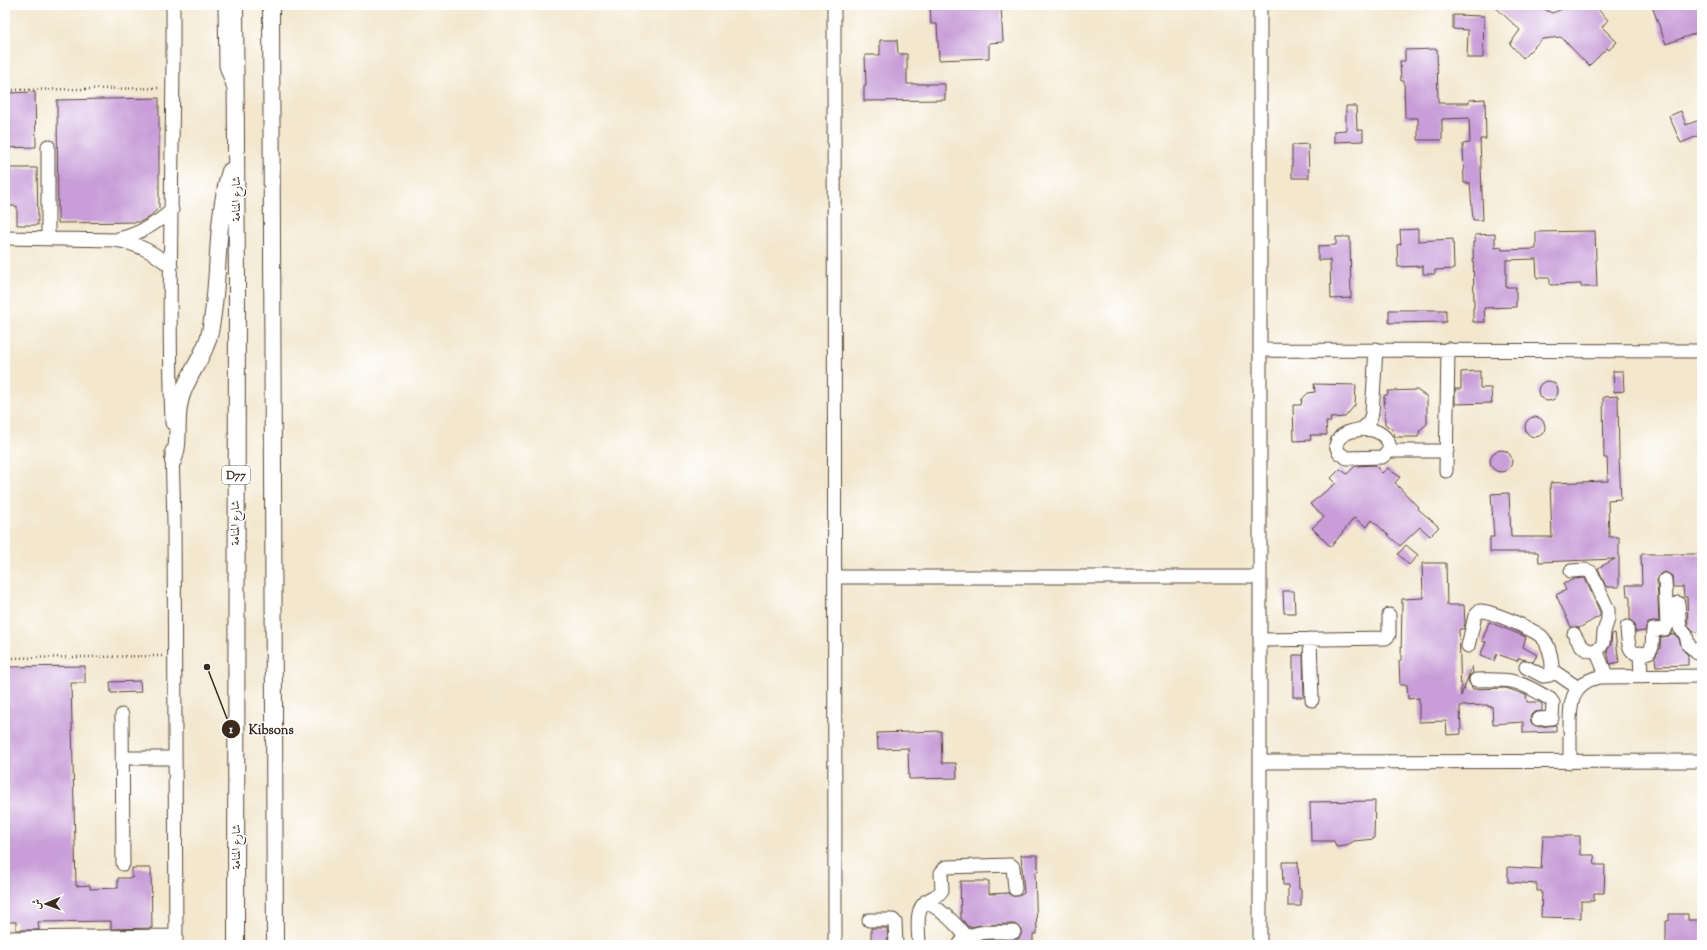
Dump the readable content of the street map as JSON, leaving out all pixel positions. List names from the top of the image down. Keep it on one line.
{"streets":{"main road":["شارع المنامة","D77"]},"places":["Kibsons"],"north":"left"}
